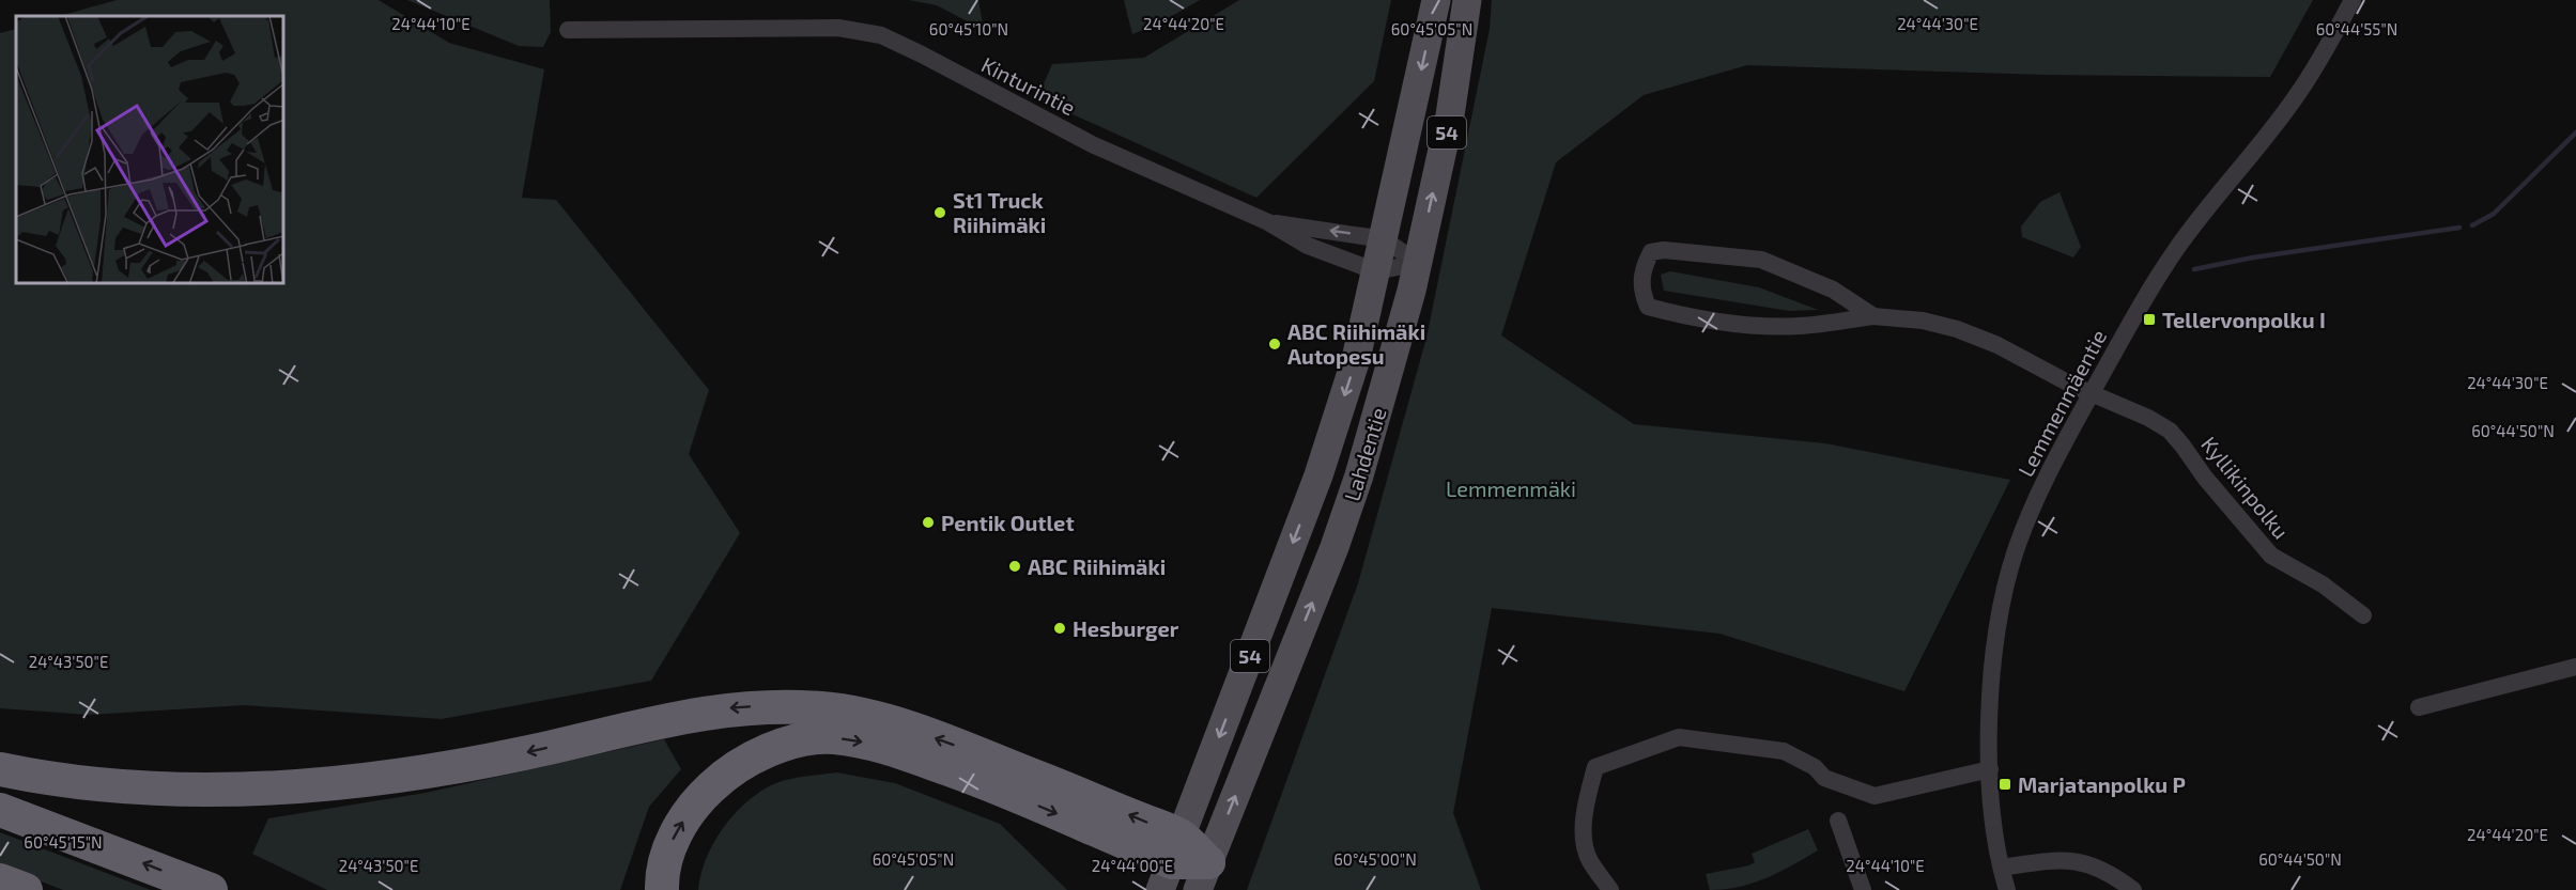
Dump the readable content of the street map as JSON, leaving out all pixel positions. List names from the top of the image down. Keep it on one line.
{"streets":{"main road":["54","Lahdentie"],"street":["Kinturintie","Lemmenmäentie","Kyllikinpolku"]},"crossings":[["Kinturintie","Lahdentie"],["Lemmenmäentie","Kyllikinpolku"]],"parks":["Lemmenmäki"],"places":{"other":["St1 Truck Riihimäki","ABC Riihimäki Autopesu","Pentik Outlet","ABC Riihimäki","Hesburger"],"transit":["Tellervonpolku I","Marjatanpolku P"]},"coordinates":["24°44'10\"E","24°44'20\"E","24°44'30\"E","60°45'10\"N","60°45'05\"N","60°44'55\"N","60°44'50\"N","24°43'50\"E","60°45'15\"N","60°45'00\"N","24°44'00\"E"]}
